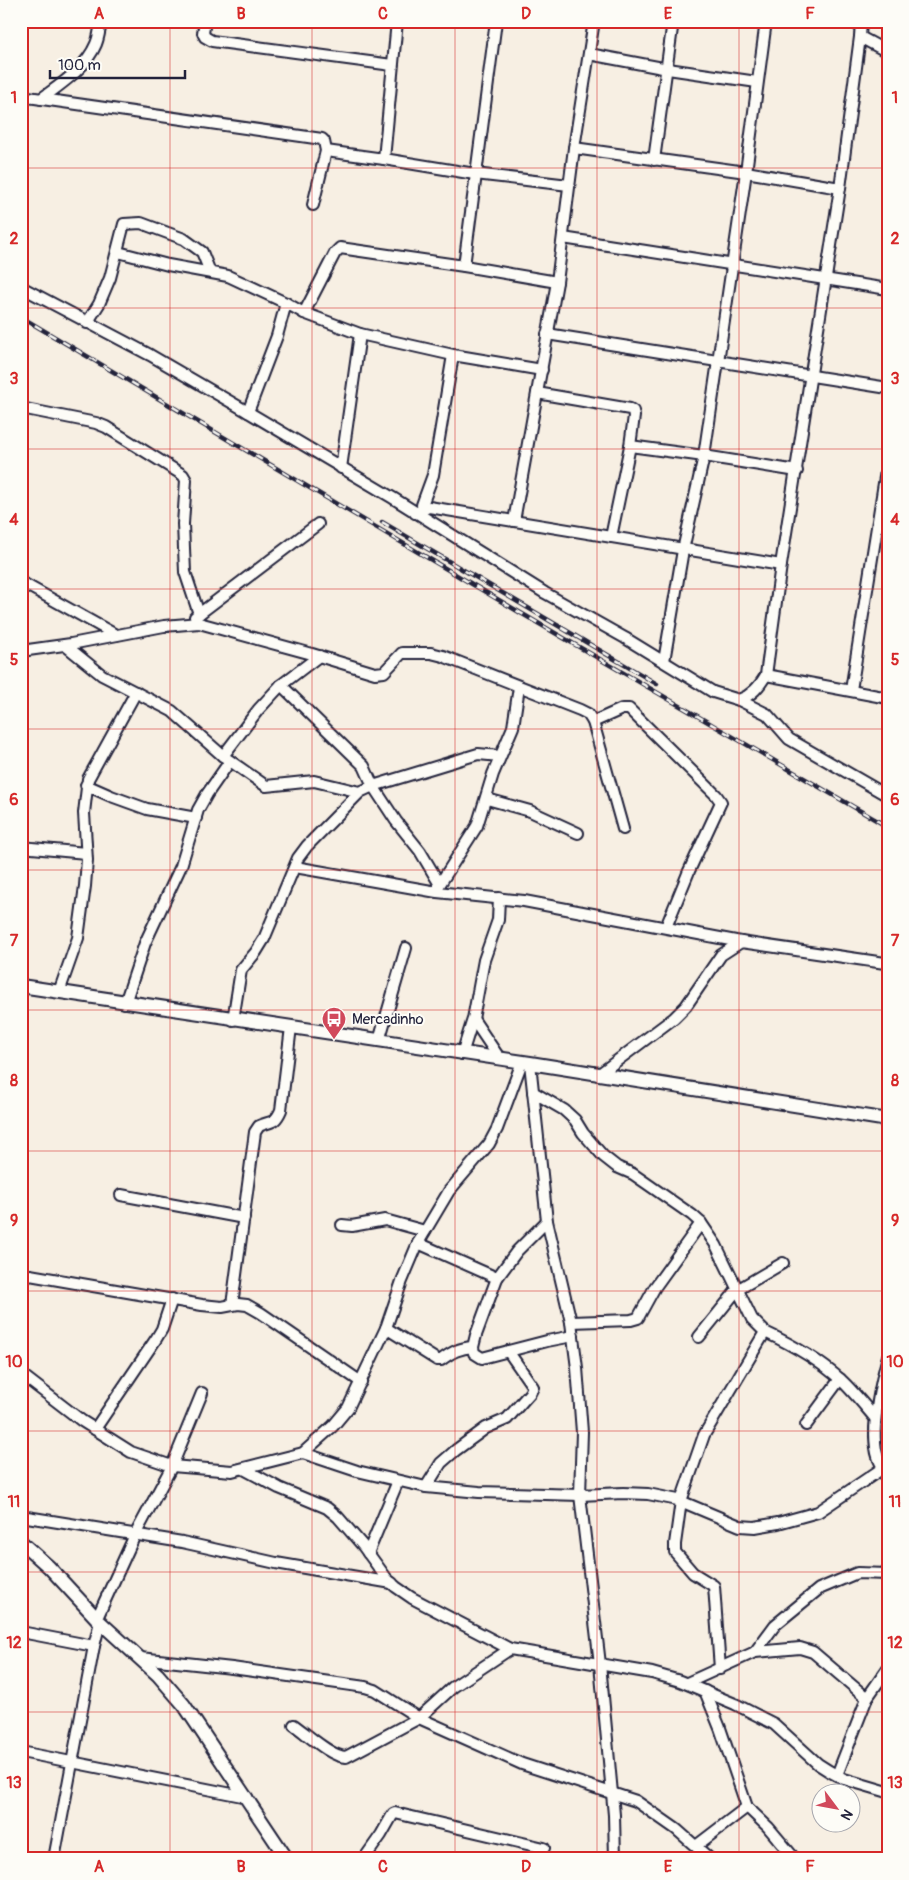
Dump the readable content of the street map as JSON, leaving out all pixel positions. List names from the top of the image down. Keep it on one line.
{"places":{"bus stop":["Mercadinho"]},"scale_bar":"100 m","north":"bottom right","grid":{"columns":["A","B","C","D","E","F"],"rows":["1","2","3","4","5","6","7","8","9","10","11","12","13"]}}
